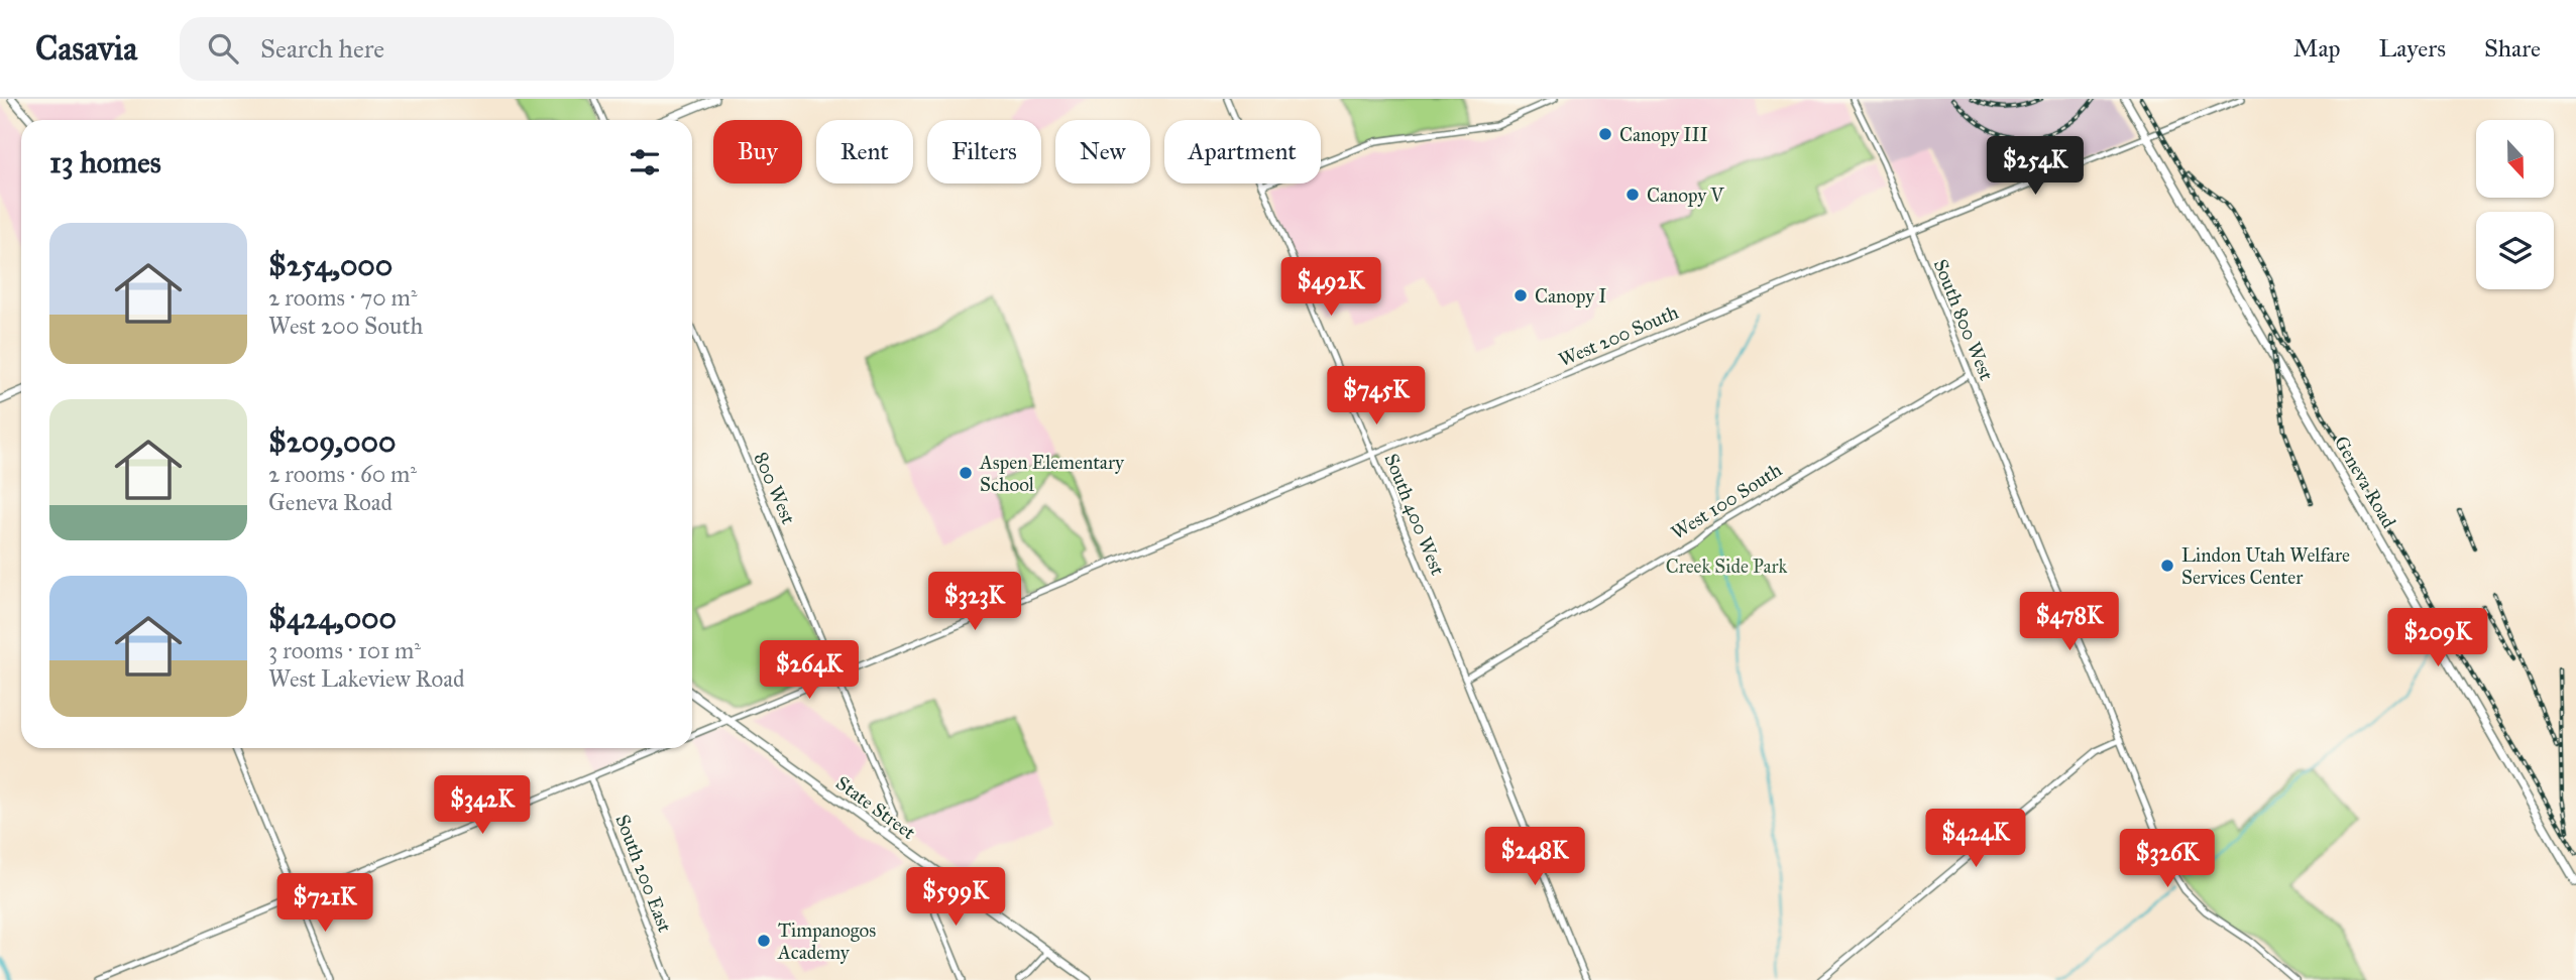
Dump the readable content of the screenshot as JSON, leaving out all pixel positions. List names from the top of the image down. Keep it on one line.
{"streets":{"main road":["Geneva Road","State Street"],"street":["South 800 West","West 200 South","800 West","West 100 South","South 400 West","South 200 East"]},"crossings":[["South 800 West","West 200 South"],["South 800 West","West 100 South"],["West 200 South","Geneva Road"],["West 200 South","800 West"],["West 200 South","South 400 West"],["West 200 South","State Street"],["800 West","State Street"],["West 100 South","South 400 West"]],"parks":["Creek Side Park"],"places":["Canopy III","Canopy V","Canopy I","Aspen Elementary School","Lindon Utah Welfare Services Center","Timpanogos Academy"],"north":"bottom","page":{"header":"Casavia","search":"Search here","nav":["Map","Layers","Share"],"chip":["Buy","Rent","Filters","New","Apartment"],"heading":"13 homes","price":["$254K","$492K","$745K","$323K","$478K","$209K","$264K","$342K","$424K","$248K","$326K","$599K","$721K"],"list":[{"name":"$254,000","note":"2 rooms · 70 m² · West 200 South"},{"name":"$209,000","note":"2 rooms · 60 m² · Geneva Road"},{"name":"$424,000","note":"3 rooms · 101 m² · West Lakeview Road"}]}}
